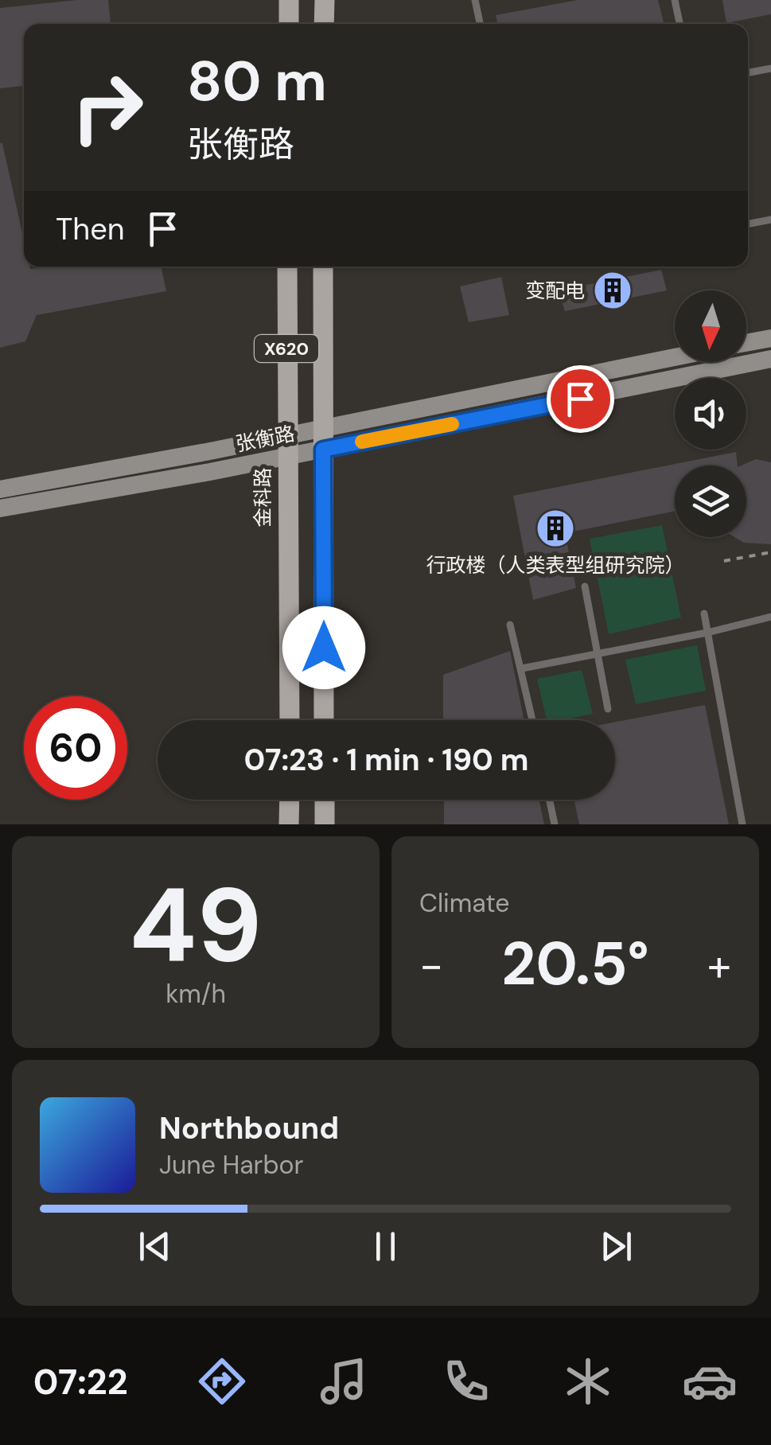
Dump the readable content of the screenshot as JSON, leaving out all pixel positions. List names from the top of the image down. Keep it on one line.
{"streets":{"main road":["X620","张衡路","金科路"]},"crossings":[["X620","张衡路"],["张衡路","金科路"]],"places":{"building":["变配电","行政楼（人类表型组研究院）"]},"north":"bottom","page":{"turn":["80 m","张衡路"],"then":"Then","limit":"60","trip":"07:23 · 1 min · 190 m","tile":[["49","km/h"],"Climate"],"heat":["−","20.5°","+"],"song":["Northbound","June Harbor"],"tabs":"07:22"}}
